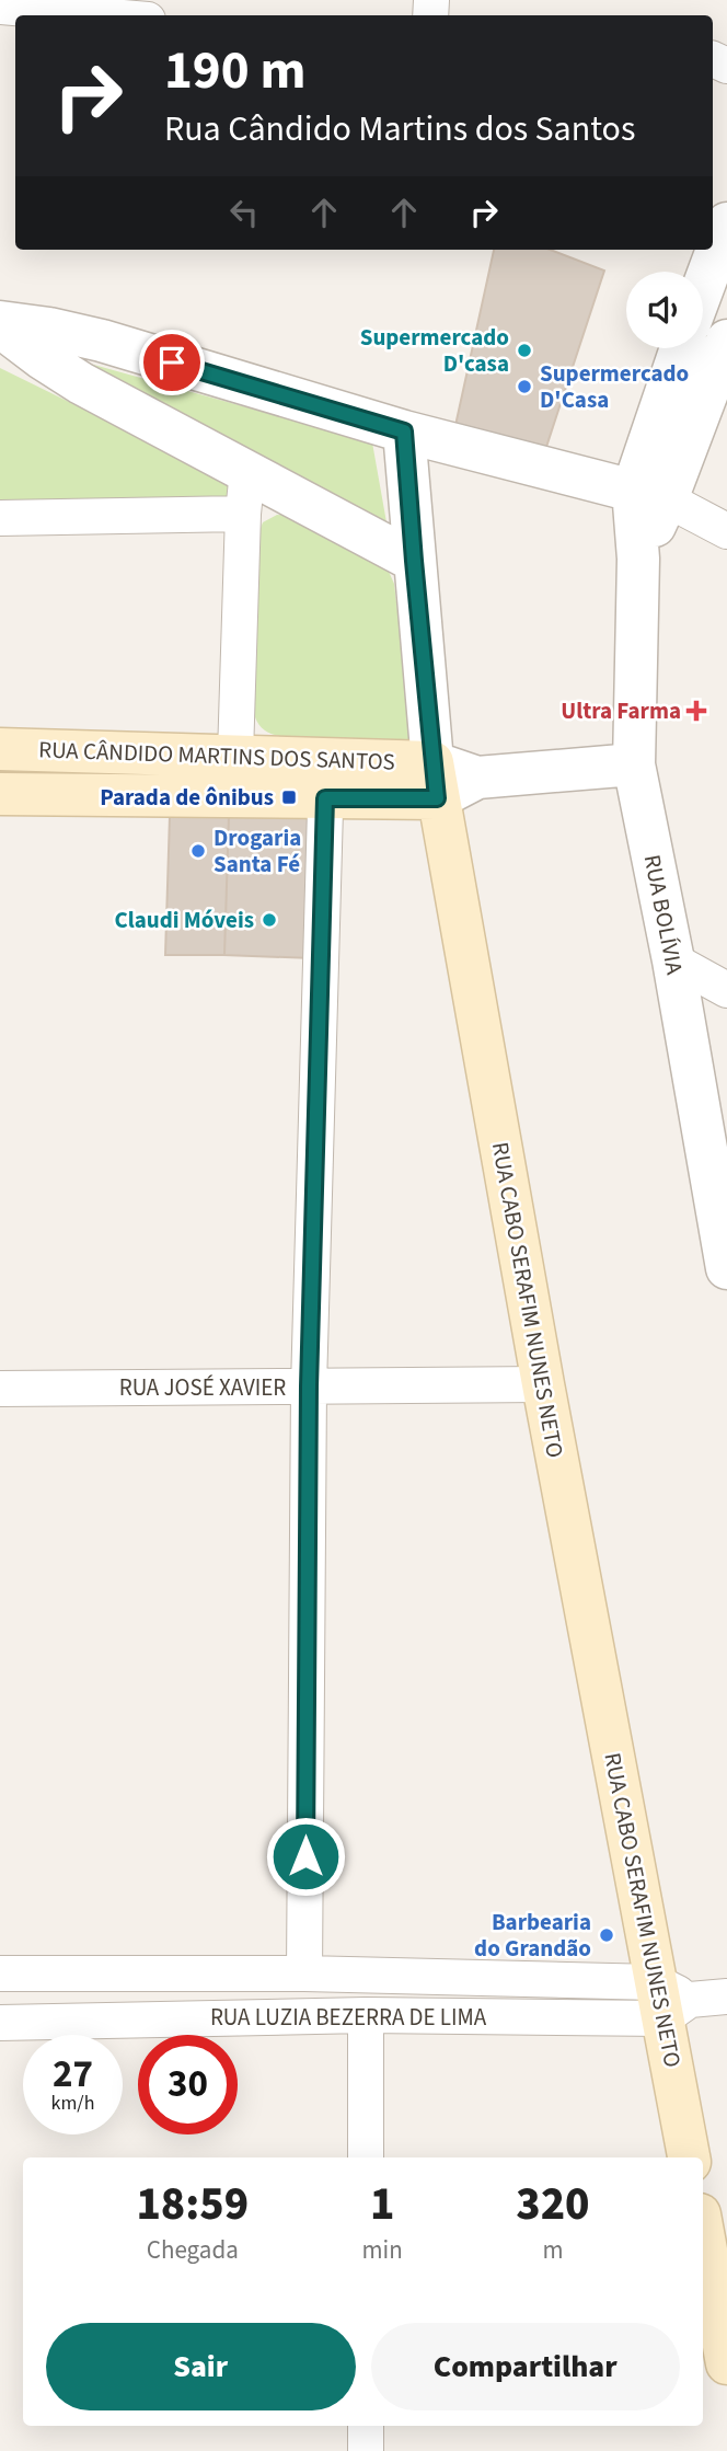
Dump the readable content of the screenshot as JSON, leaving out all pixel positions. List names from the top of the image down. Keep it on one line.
{"streets":{"main road":["RUA CÂNDIDO MARTINS DOS SANTOS","RUA CABO SERAFIM NUNES NETO"],"street":["RUA BOLÍVIA","RUA JOSÉ XAVIER","RUA LUZIA BEZERRA DE LIMA"]},"crossings":[["RUA CÂNDIDO MARTINS DOS SANTOS","RUA BOLÍVIA"],["RUA CÂNDIDO MARTINS DOS SANTOS","RUA CABO SERAFIM NUNES NETO"],["RUA CABO SERAFIM NUNES NETO","RUA JOSÉ XAVIER"],["RUA CABO SERAFIM NUNES NETO","RUA LUZIA BEZERRA DE LIMA"]],"places":{"other":["Supermercado D'casa","Supermercado D'Casa","Drogaria Santa Fé","Claudi Móveis","Barbearia do Grandão"],"health":["Ultra Farma"],"transit":["Parada de ônibus"]},"page":{"turn":["190 m","Rua Cândido Martins dos Santos"],"speed":"27 km/h","limit":"30","eta":["18:59","Chegada","1","min","320","m"],"buttons":["Sair","Compartilhar"]}}
